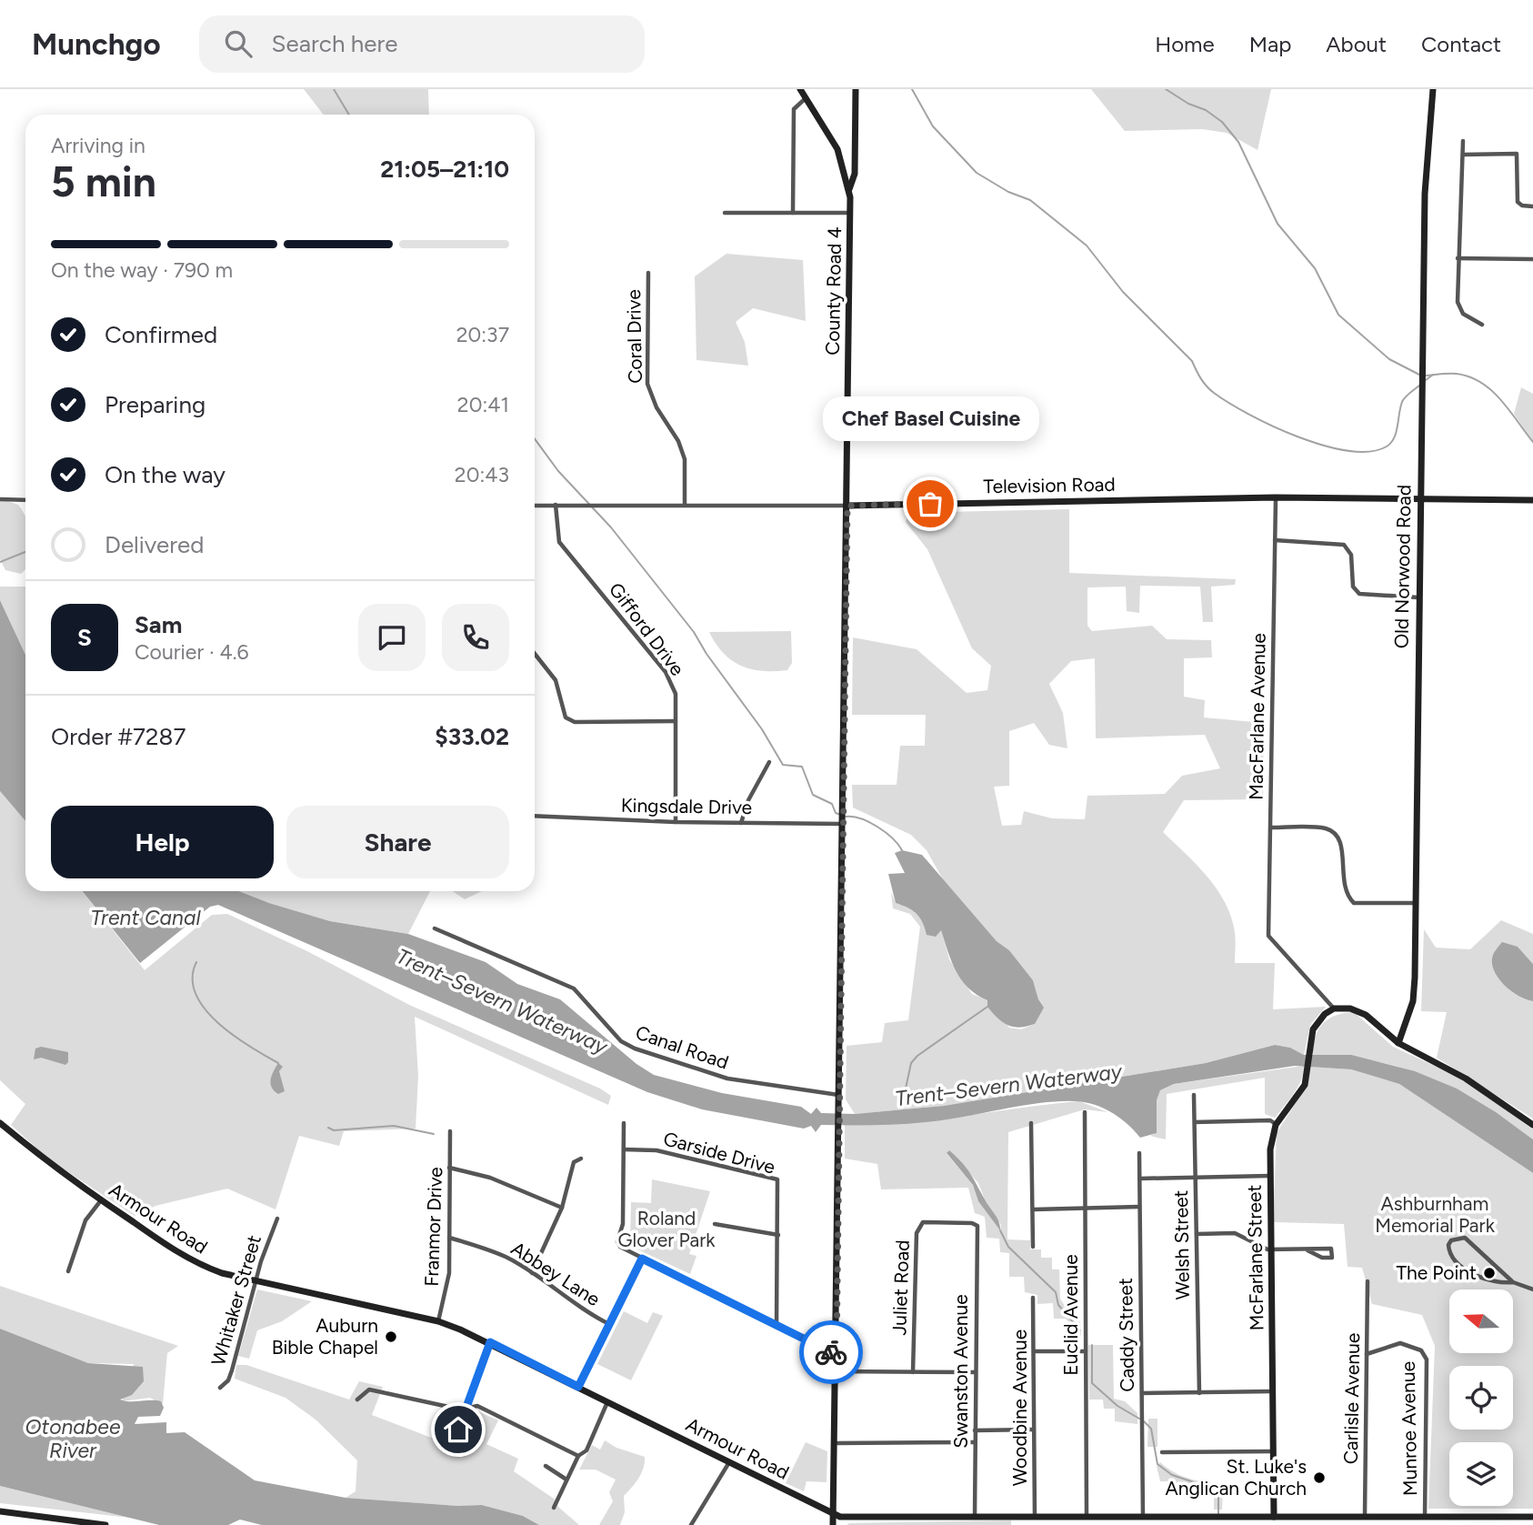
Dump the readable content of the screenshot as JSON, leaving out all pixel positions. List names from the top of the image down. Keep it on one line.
{"streets":{"main road":["County Road 4","Television Road","Old Norwood Road","Armour Road","McFarlane Street"],"street":["Coral Drive","Gifford Drive","MacFarlane Avenue","Kingsdale Drive","Canal Road","Garside Drive","Franmor Drive","Welsh Street","Abbey Lane","Juliet Road","Whitaker Street","Euclid Avenue","Caddy Street","Swanston Avenue","Carlisle Avenue","Woodbine Avenue","Munroe Avenue"]},"crossings":[["County Road 4","Television Road"],["County Road 4","Kingsdale Drive"],["County Road 4","Canal Road"],["County Road 4","Armour Road"],["Coral Drive","Television Road"],["Television Road","Old Norwood Road"],["Television Road","Gifford Drive"],["Television Road","MacFarlane Avenue"],["Gifford Drive","Kingsdale Drive"],["MacFarlane Avenue","McFarlane Street"],["Armour Road","Franmor Drive"],["Armour Road","McFarlane Street"],["Armour Road","Whitaker Street"],["Armour Road","Euclid Avenue"],["Armour Road","Caddy Street"],["Armour Road","Swanston Avenue"],["Armour Road","Carlisle Avenue"],["Armour Road","Woodbine Avenue"],["Armour Road","Munroe Avenue"],["Franmor Drive","Abbey Lane"],["Juliet Road","Swanston Avenue"],["Carlisle Avenue","Munroe Avenue"]],"water":["Trent Canal","Trent–Severn Waterway","Otonabee River"],"parks":["Ashburnham Memorial Park","Roland Glover Park"],"places":["Chef Basel Cuisine","The Point","Auburn Bible Chapel","St. Luke's Anglican Church"],"north":"left","page":{"header":"Munchgo","search":"Search here","nav":["Home","Map","About","Contact"],"heading":["5 min","Arriving in","21:05–21:10"],"panel":["Sam","Courier · 4.6","Order #7287","$33.02"],"bar":"On the way · 790 m","list":[["Confirmed","20:37"],["Preparing","20:41"],["On the way","20:43"],"Delivered"],"bubble":"Chef Basel Cuisine","round":"S","buttons":["Help","Share"]}}
